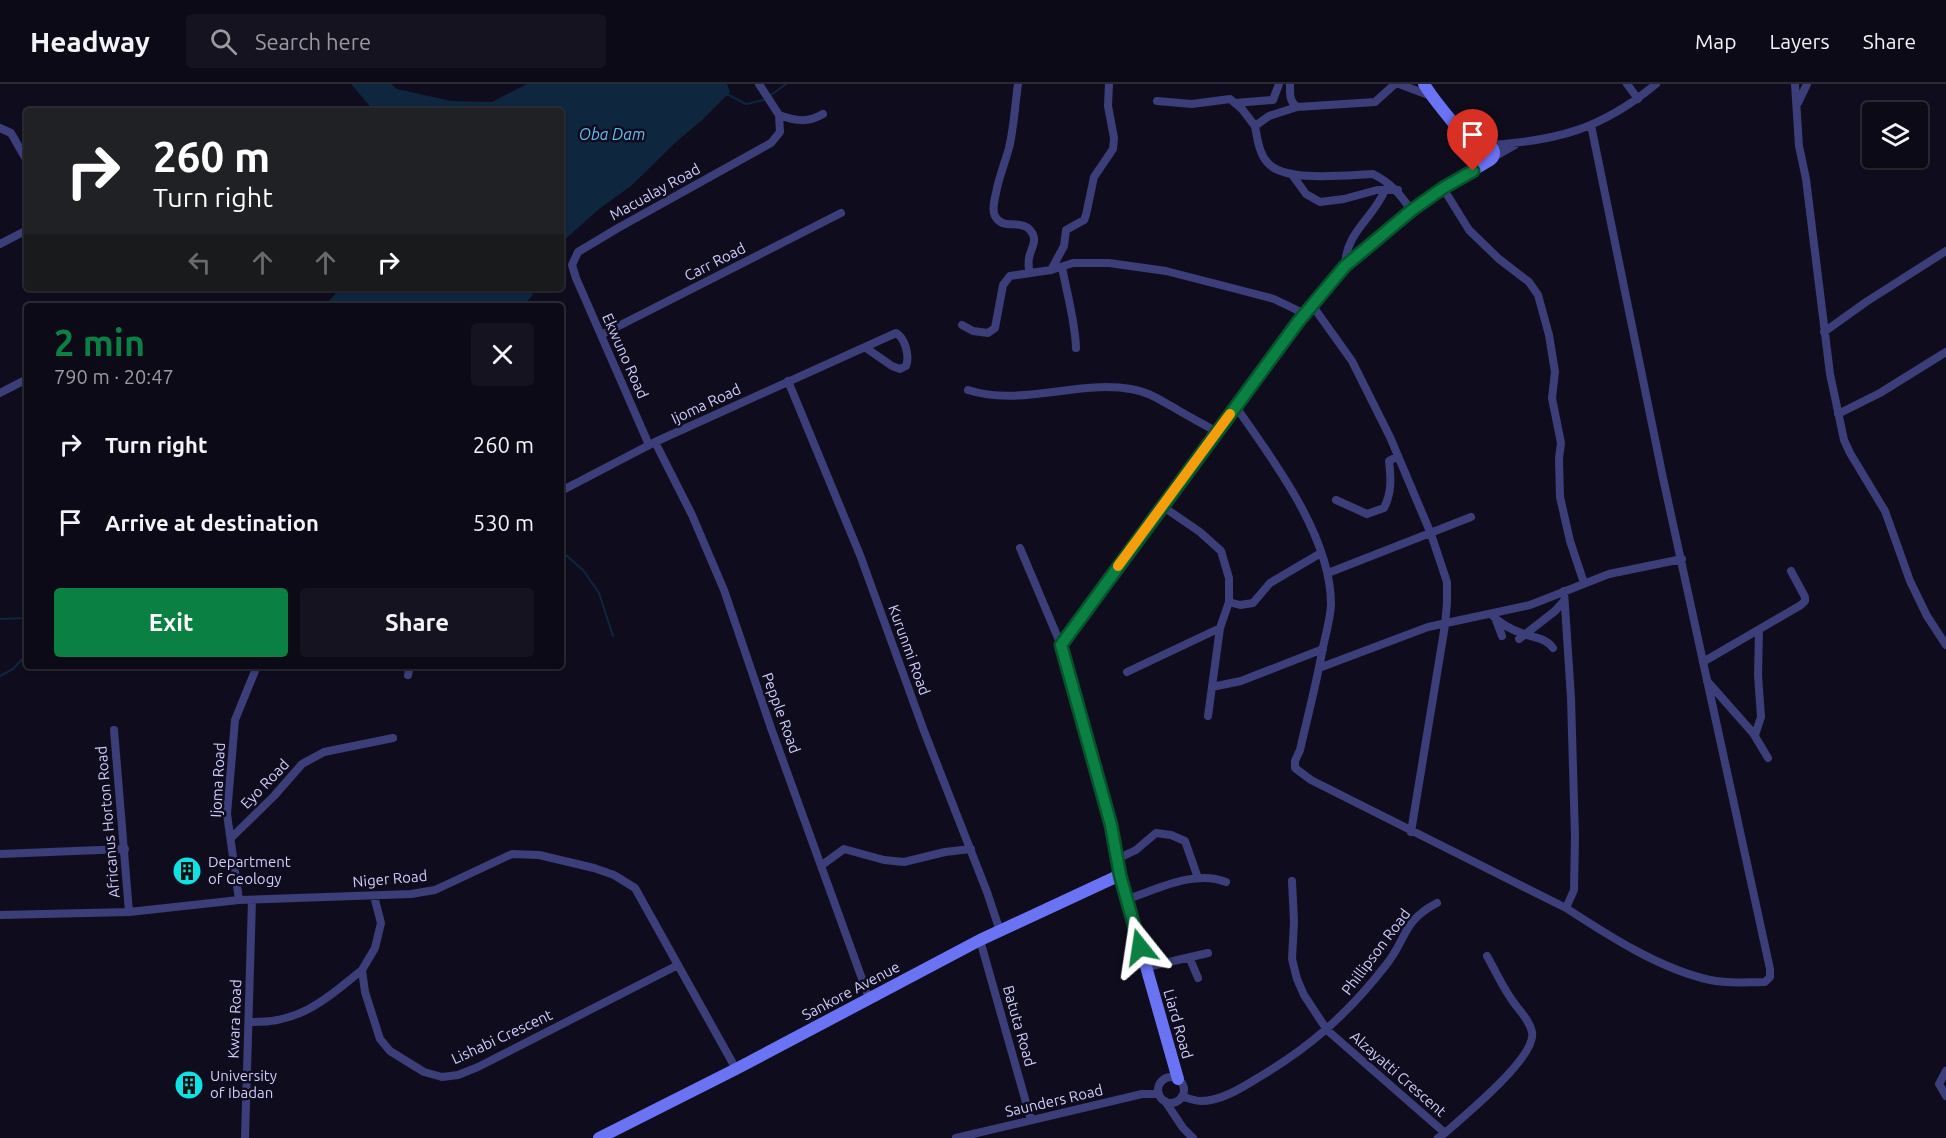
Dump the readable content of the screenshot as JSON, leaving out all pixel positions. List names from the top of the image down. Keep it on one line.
{"streets":{"street":["Macualay Road","Carr Road","Ekwuno Road","Ijoma Road","Kurunmi Road","Pepple Road","Eyo Road","Africanus Horton Road","Niger Road","Phillipson Road","Sankore Avenue","Kwara Road","Liard Road","Batuta Road","Lishabi Crescent","Alzayatti Crescent","Saunders Road"]},"crossings":[["Macualay Road","Ekwuno Road"],["Carr Road","Ekwuno Road"],["Ekwuno Road","Ijoma Road"],["Ekwuno Road","Pepple Road"],["Ijoma Road","Kurunmi Road"],["Ijoma Road","Pepple Road"],["Ijoma Road","Eyo Road"],["Ijoma Road","Niger Road"],["Kurunmi Road","Sankore Avenue"],["Pepple Road","Sankore Avenue"],["Africanus Horton Road","Niger Road"],["Niger Road","Sankore Avenue"],["Niger Road","Kwara Road"],["Niger Road","Lishabi Crescent"],["Phillipson Road","Liard Road"],["Phillipson Road","Alzayatti Crescent"],["Phillipson Road","Saunders Road"],["Sankore Avenue","Liard Road"],["Sankore Avenue","Batuta Road"],["Liard Road","Saunders Road"],["Batuta Road","Saunders Road"]],"water":["Oba Dam"],"places":{"building":["Department of Geology","University of Ibadan"]},"page":{"header":"Headway","search":"Search here","nav":["Map","Layers","Share"],"turn":["260 m","Turn right"],"heading":["2 min","790 m · 20:47"],"list":[{"name":"Turn right","value":"260 m"},{"name":"Arrive at destination","value":"530 m"}],"buttons":["Exit","Share"]}}
